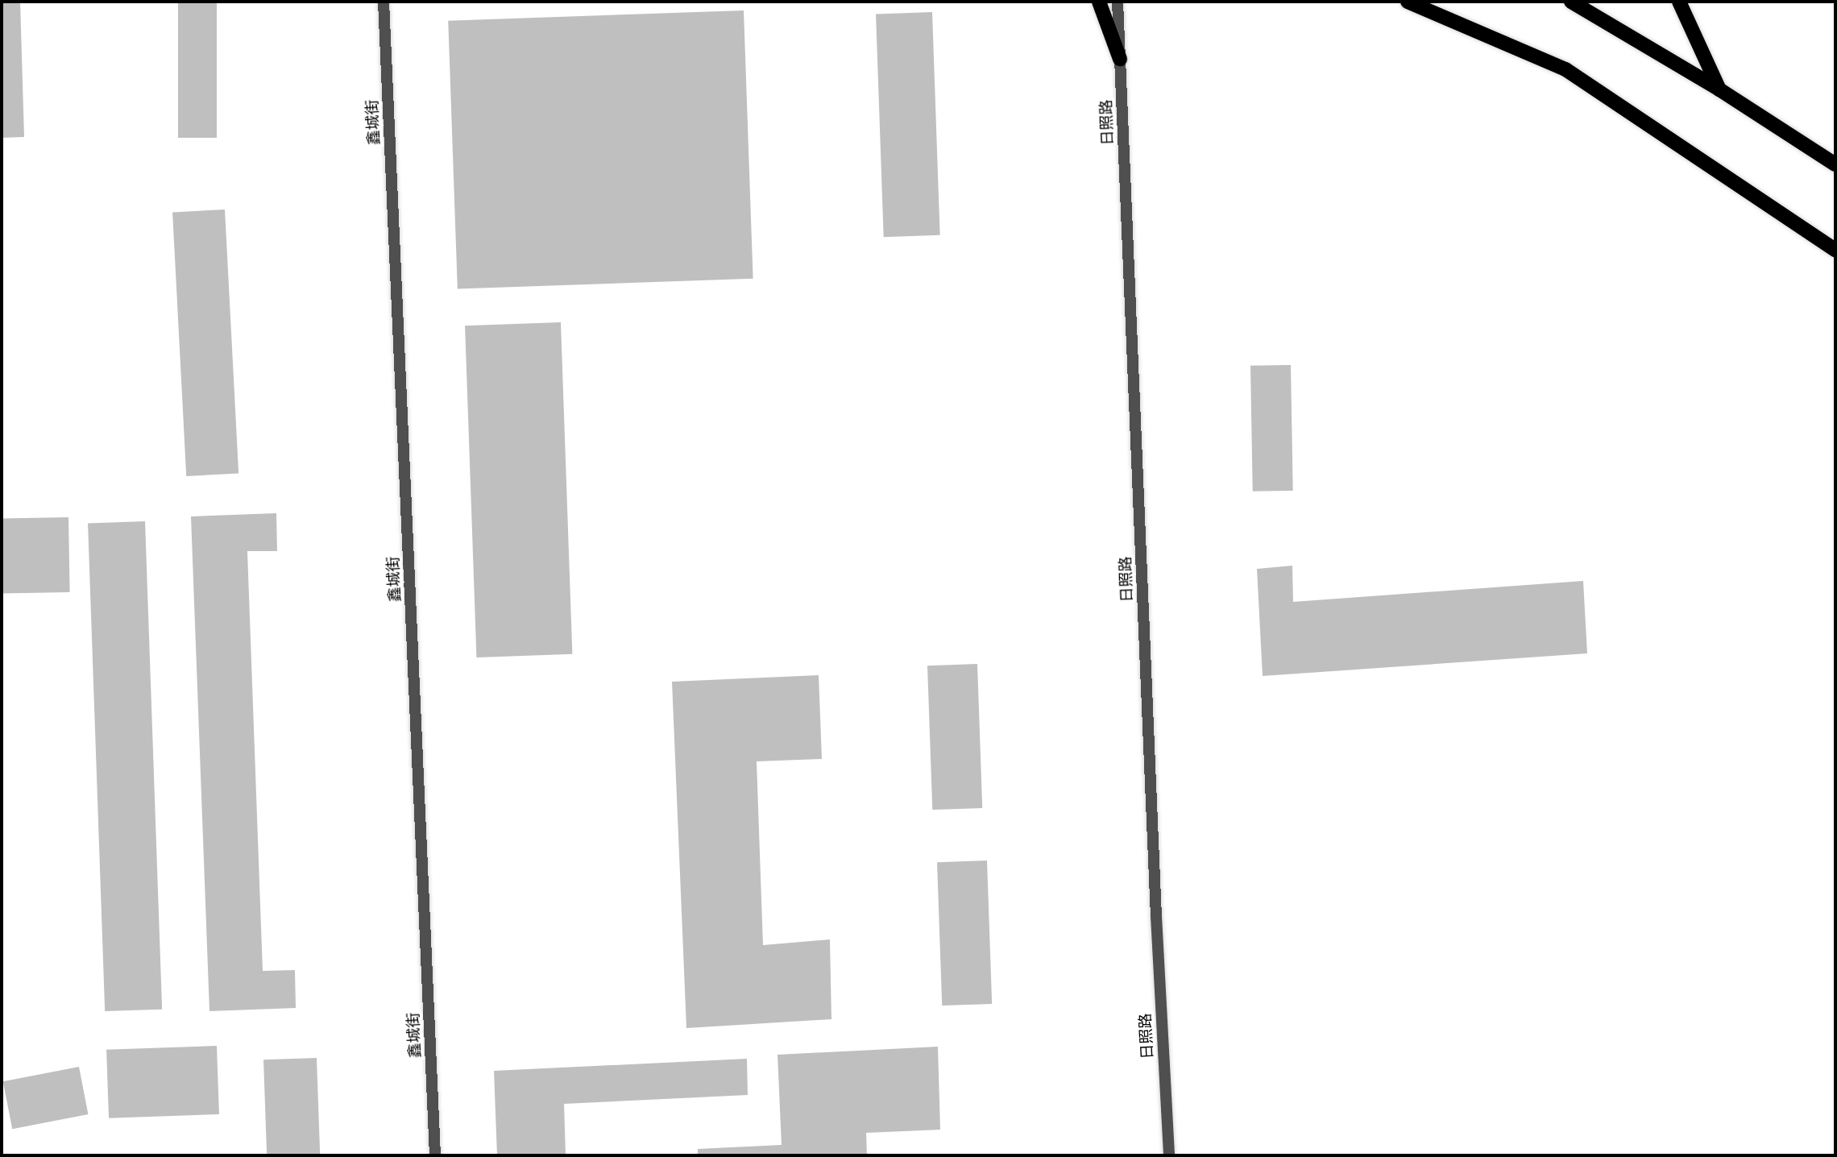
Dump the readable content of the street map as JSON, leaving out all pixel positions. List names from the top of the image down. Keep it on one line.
{"streets":{"street":["鑫城街","日照路"]}}
